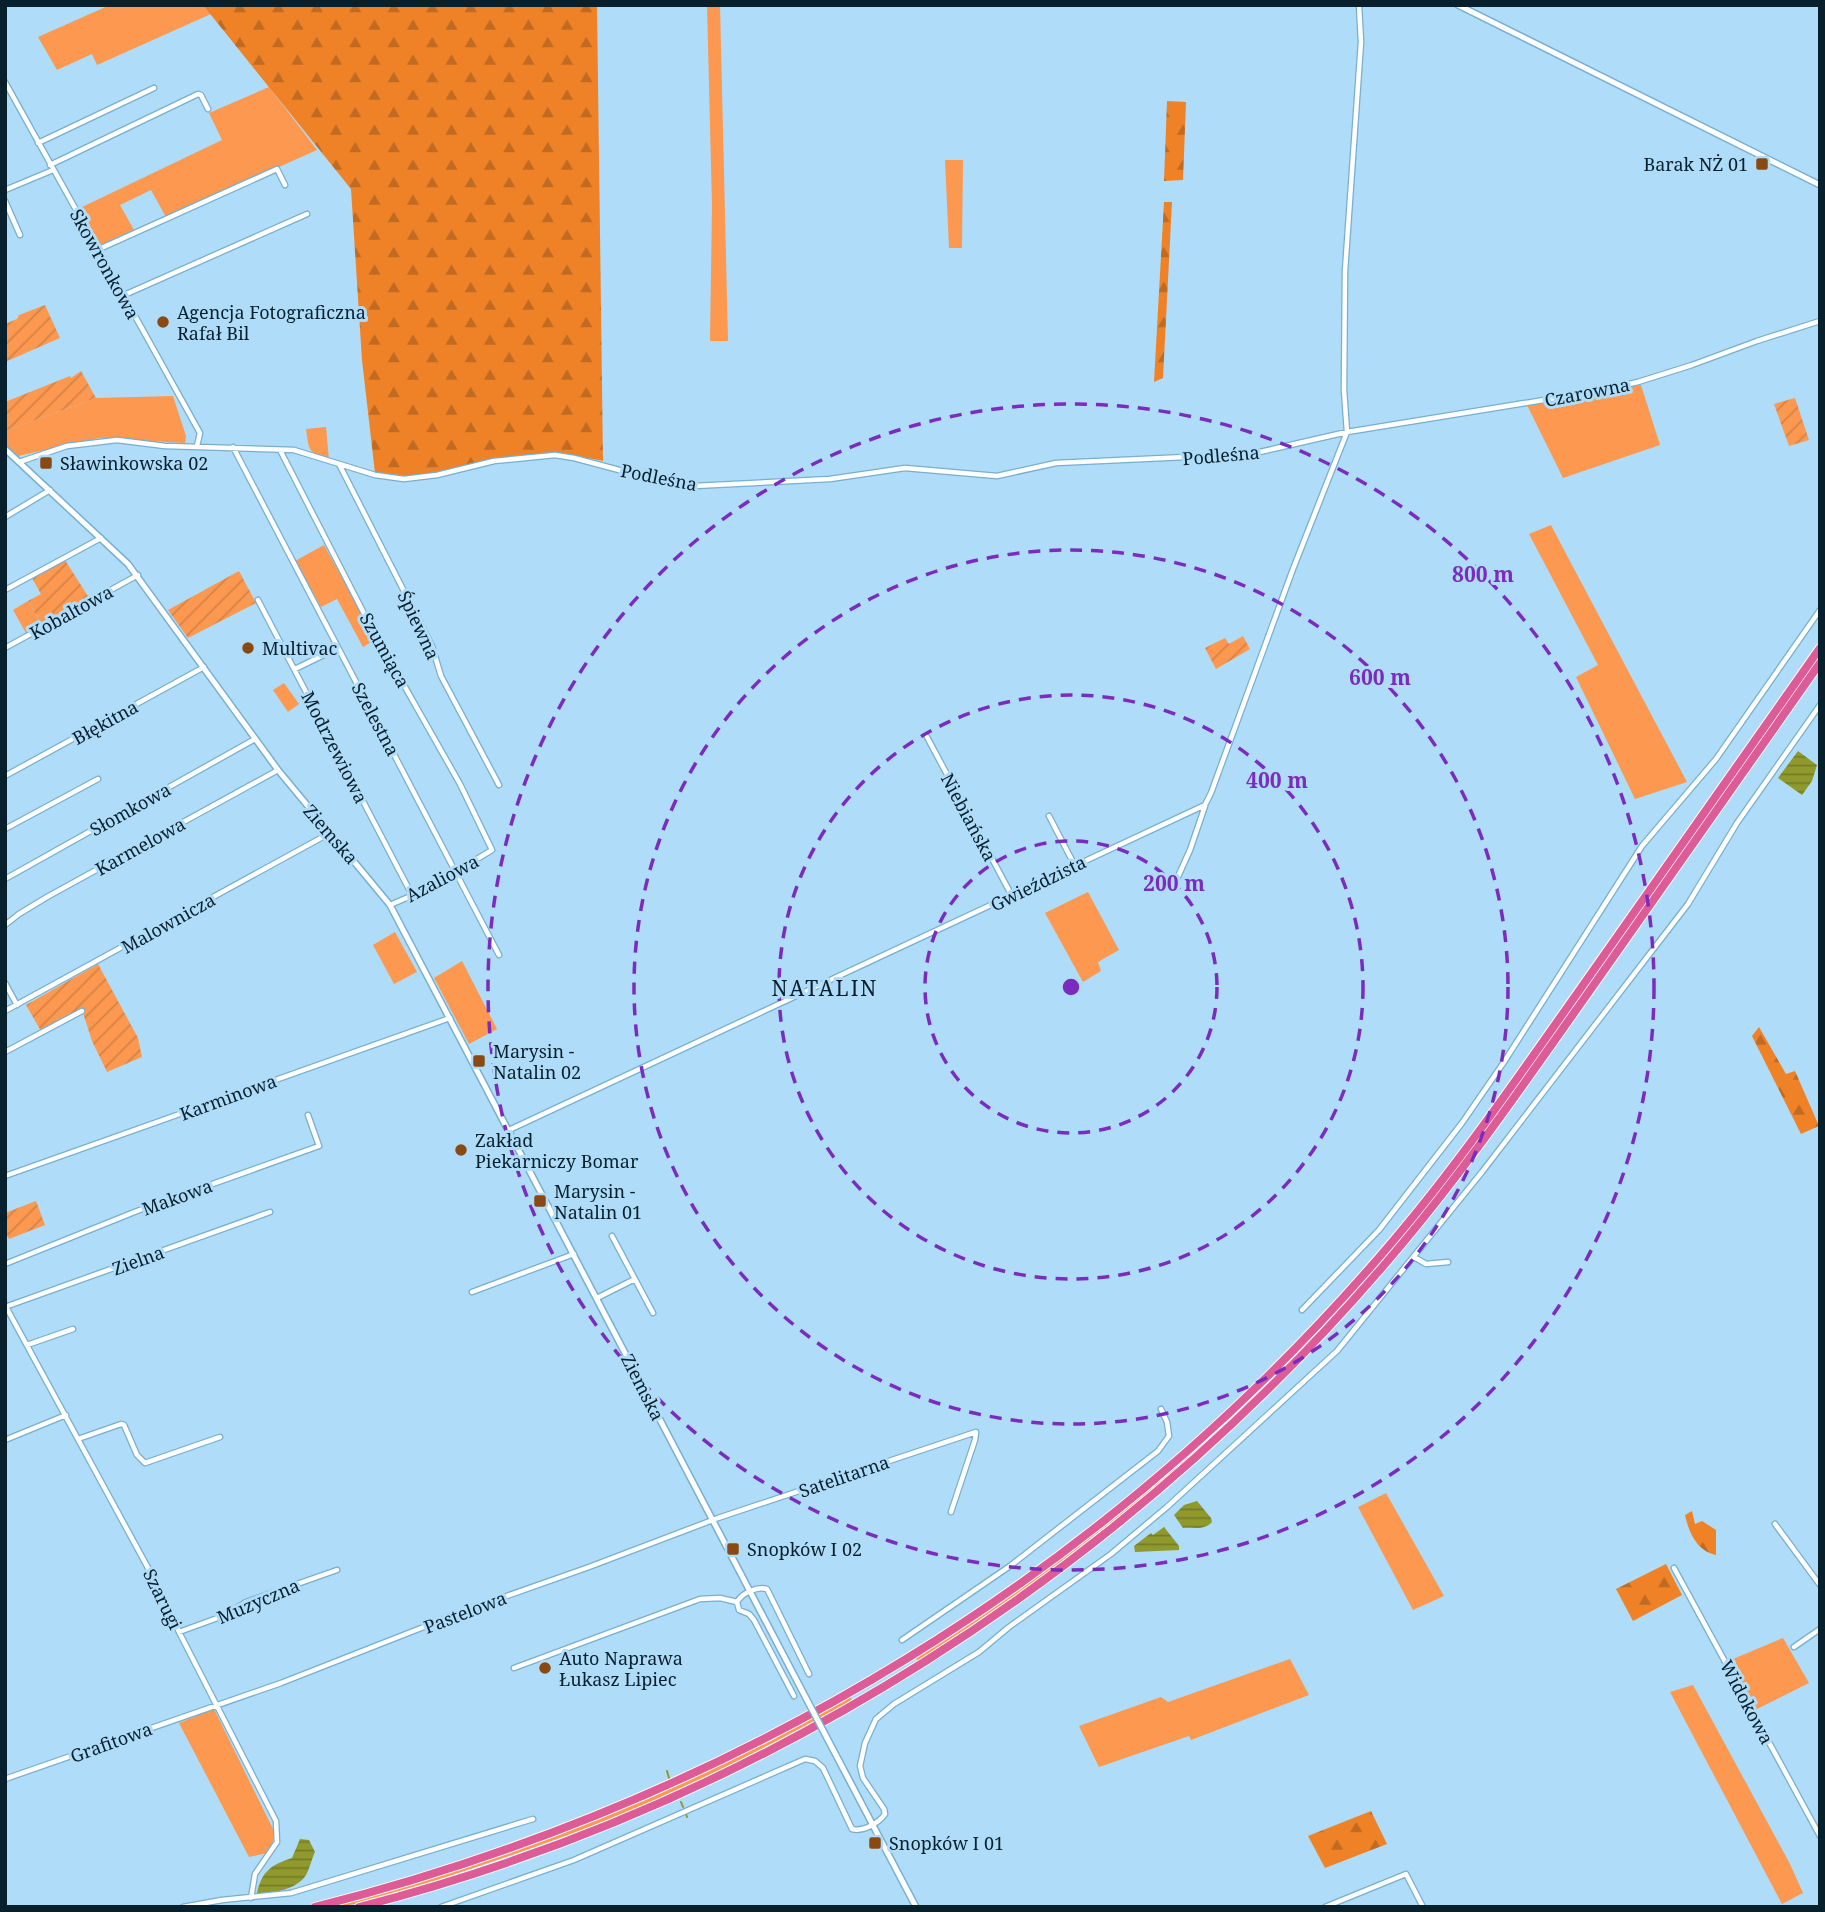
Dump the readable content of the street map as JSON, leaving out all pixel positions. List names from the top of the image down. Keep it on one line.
{"streets":{"street":["Skowronkowa","Czarowna","Podleśna","Kobaltowa","Śpiewna","Szumiąca","Szelestna","Błękitna","Modrzewiowa","Słomkowa","Niebiańska","Ziemska","Karmelowa","Azaliowa","Gwieździsta","Malownicza","Karminowa","Makowa","Zielna","Satelitarna","Szarugi","Muzyczna","Pastelowa","Widokowa","Grafitowa"]},"crossings":[["Skowronkowa","Podleśna"],["Czarowna","Podleśna"],["Podleśna","Śpiewna"],["Podleśna","Szumiąca"],["Podleśna","Szelestna"],["Podleśna","Ziemska"],["Kobaltowa","Ziemska"],["Szumiąca","Azaliowa"],["Szelestna","Azaliowa"],["Błękitna","Ziemska"],["Modrzewiowa","Azaliowa"],["Słomkowa","Ziemska"],["Niebiańska","Gwieździsta"],["Ziemska","Karmelowa"],["Ziemska","Azaliowa"],["Ziemska","Gwieździsta"],["Ziemska","Malownicza"],["Ziemska","Karminowa"],["Ziemska","Satelitarna"],["Ziemska","Pastelowa"],["Zielna","Szarugi"],["Satelitarna","Pastelowa"],["Szarugi","Muzyczna"],["Szarugi","Pastelowa"],["Szarugi","Grafitowa"],["Pastelowa","Grafitowa"]],"districts":["NATALIN"],"places":{"transit":["Barak NŻ 01","Sławinkowska 02","Marysin - Natalin 02","Marysin - Natalin 01","Snopków I 02","Snopków I 01"],"other":["Agencja Fotograficzna Rafał Bil","Multivac","Zakład Piekarniczy Bomar","Auto Naprawa Łukasz Lipiec"]},"rings":["800 m","600 m","400 m","200 m"]}
